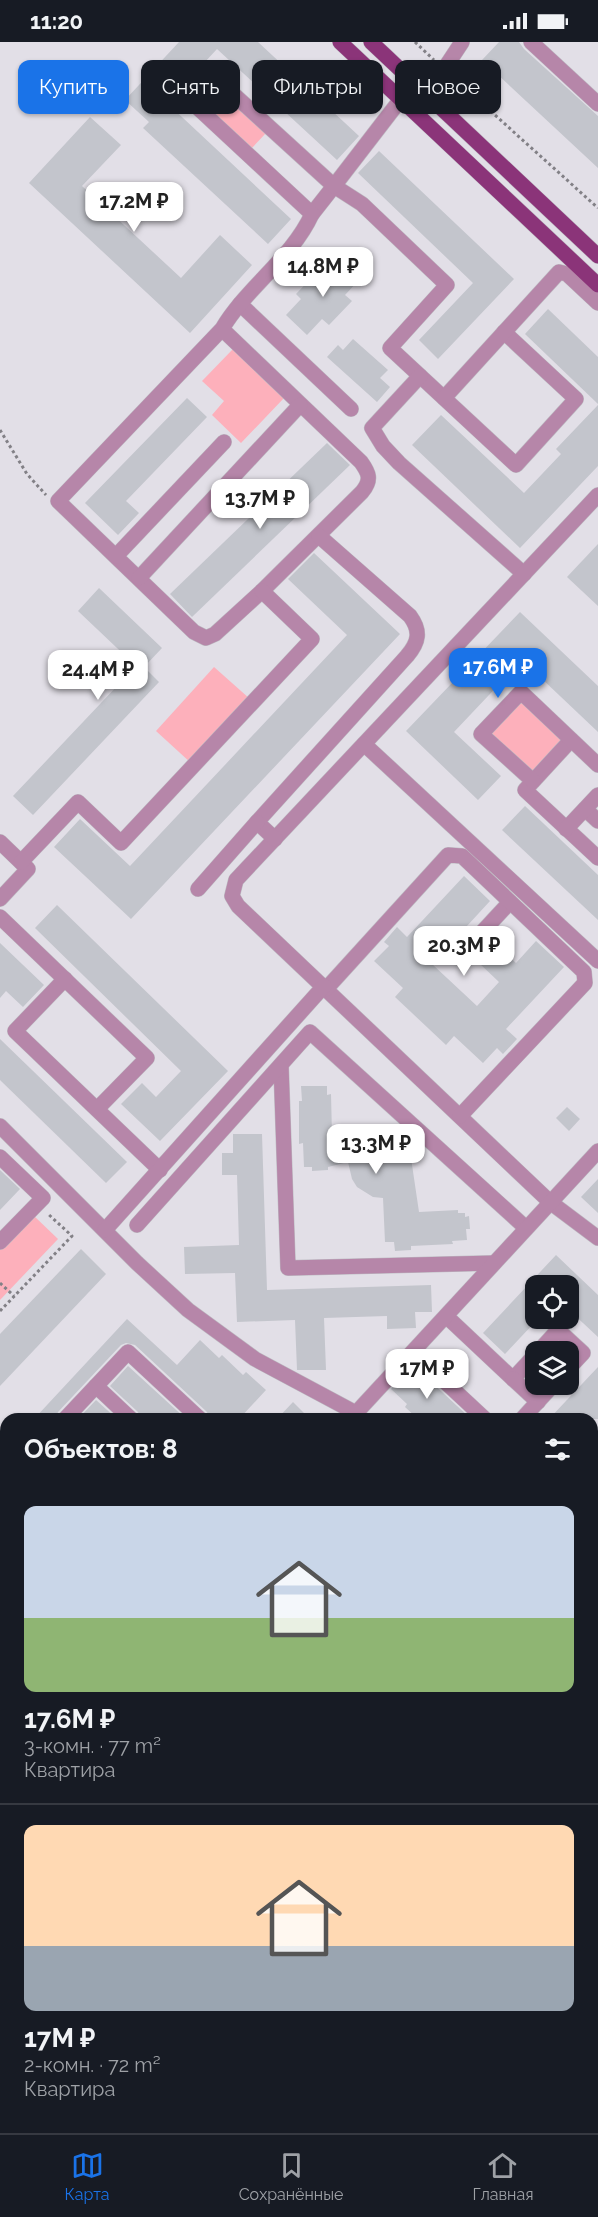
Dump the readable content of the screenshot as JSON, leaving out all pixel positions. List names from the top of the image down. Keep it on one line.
{"page":{"status":"11:20","chip":["Купить","Снять","Фильтры","Новое"],"price":["17.2M ₽","14.8M ₽","13.7M ₽","17.6M ₽","24.4M ₽","20.3M ₽","13.3M ₽","17M ₽"],"heading":"Объектов: 8","list":[{"name":"17.6M ₽","note":"3-комн. · 77 m² · Квартира"},{"name":"17M ₽","note":"2-комн. · 72 m² · Квартира"}],"tabs":["Карта","Сохранённые","Главная"]}}
